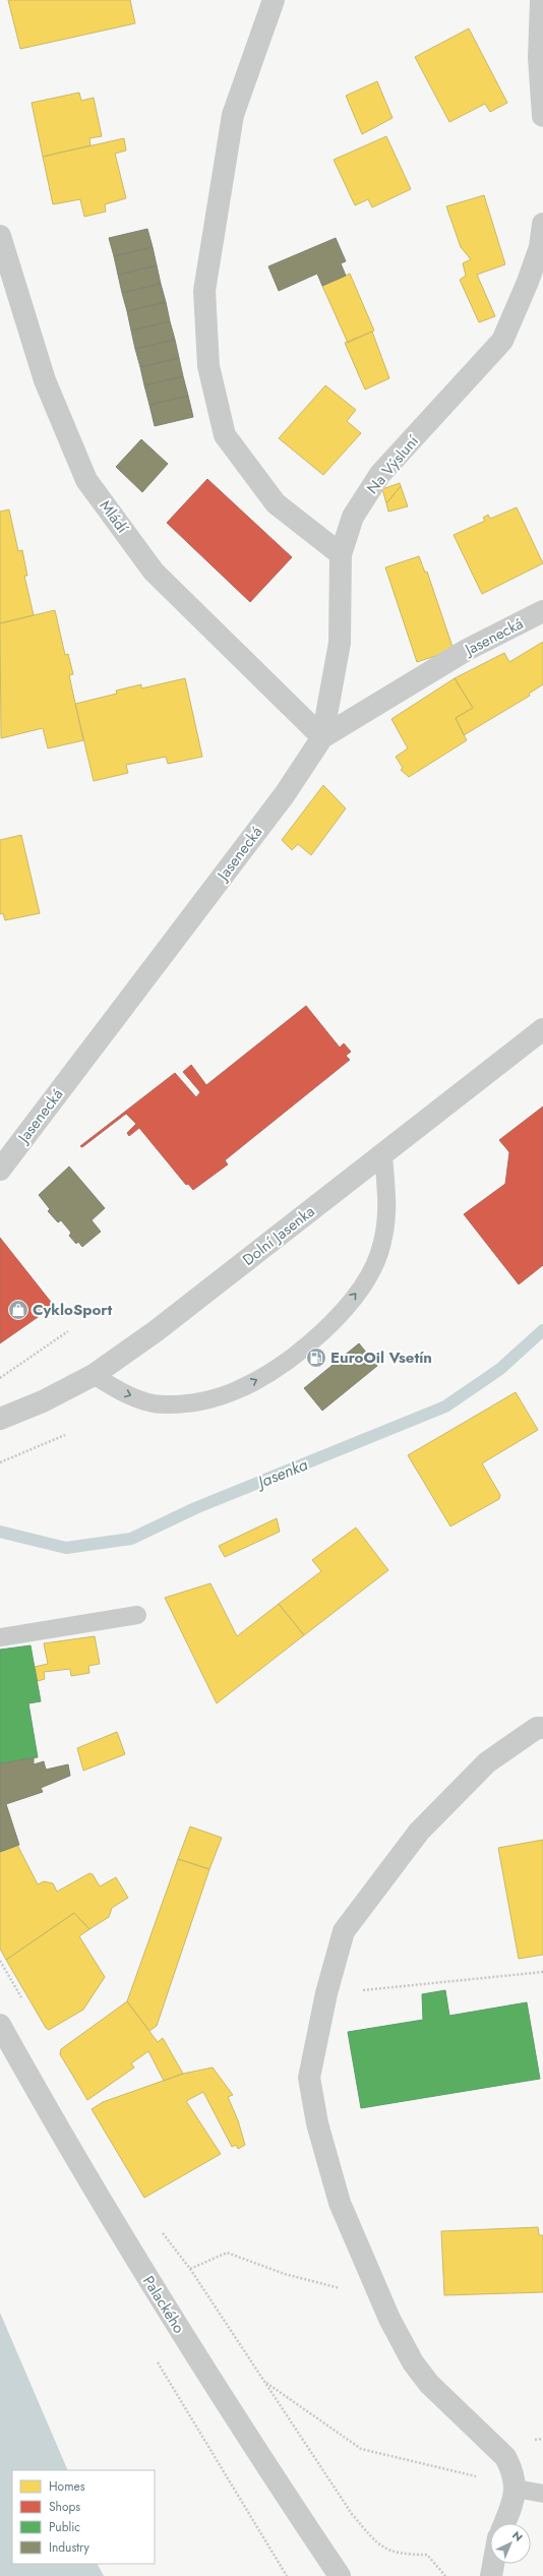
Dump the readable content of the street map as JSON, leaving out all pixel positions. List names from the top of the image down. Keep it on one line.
{"streets":{"street":["Na Výsluní","Mládí","Jasenecká","Dolní Jasenka","Palackého"]},"crossings":[["Na Výsluní","Mládí"],["Na Výsluní","Jasenecká"],["Mládí","Jasenecká"]],"water":["Jasenka"],"places":{"shop":["CykloSport"],"fuel station":["EuroOil Vsetín"]},"legend":["Homes","Shops","Public","Industry"],"north":"top right"}
